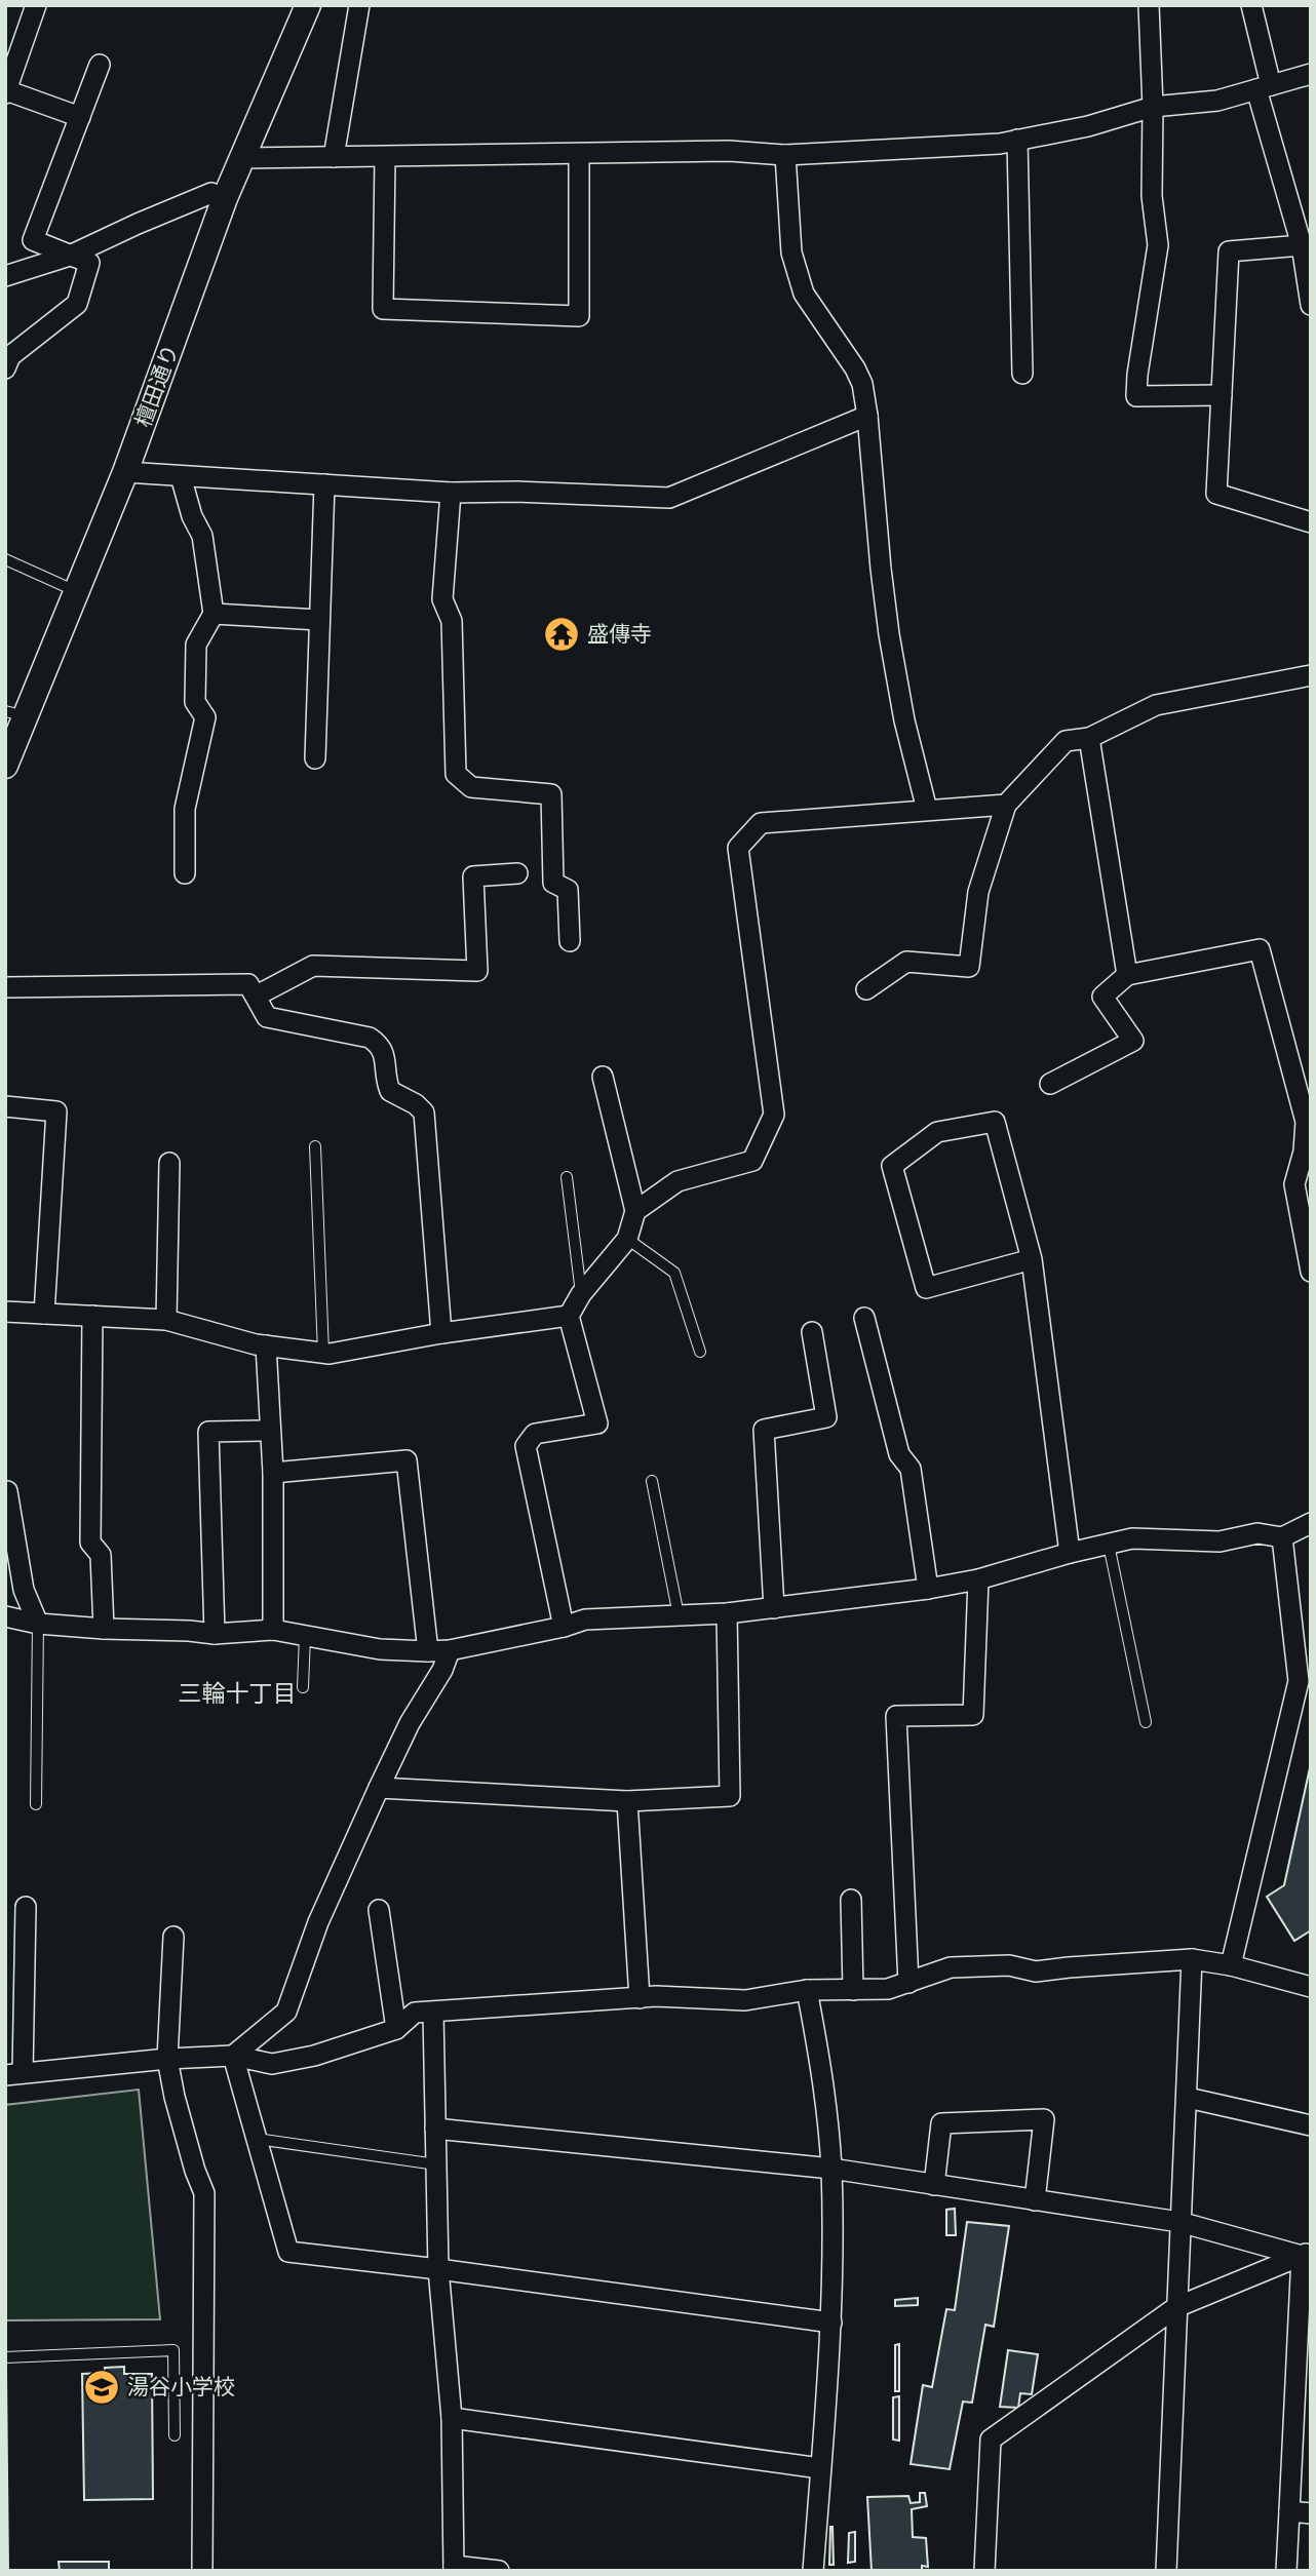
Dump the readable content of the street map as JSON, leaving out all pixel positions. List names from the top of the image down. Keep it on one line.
{"streets":{"street":["檀田通り"]},"districts":["三輪十丁目"],"places":{"temple":["盛傳寺"],"school or university":["湯谷小学校"]}}
